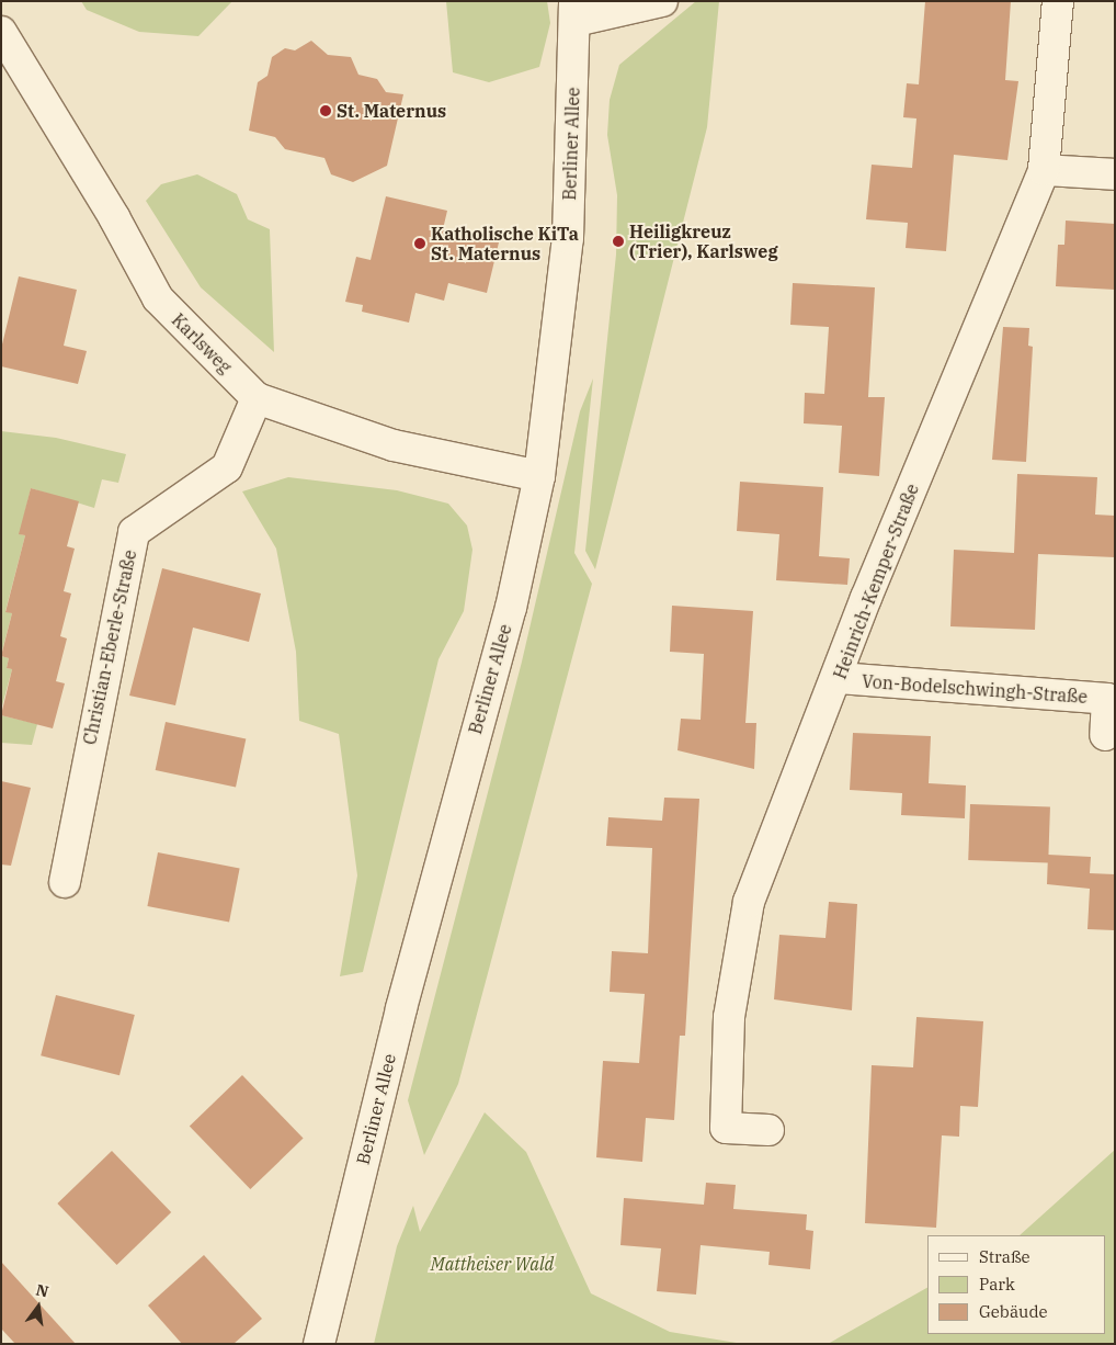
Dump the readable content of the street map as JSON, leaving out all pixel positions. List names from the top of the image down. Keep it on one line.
{"streets":{"street":["Berliner Allee","Karlsweg","Heinrich-Kemper-Straße","Christian-Eberle-Straße","Von-Bodelschwingh-Straße"]},"crossings":[["Berliner Allee","Karlsweg"],["Karlsweg","Christian-Eberle-Straße"],["Heinrich-Kemper-Straße","Von-Bodelschwingh-Straße"]],"parks":["Mattheiser Wald"],"places":["St. Maternus","Heiligkreuz (Trier), Karlsweg","Katholische KiTa St. Maternus"],"legend":["Straße","Park","Gebäude"],"north":"top"}
